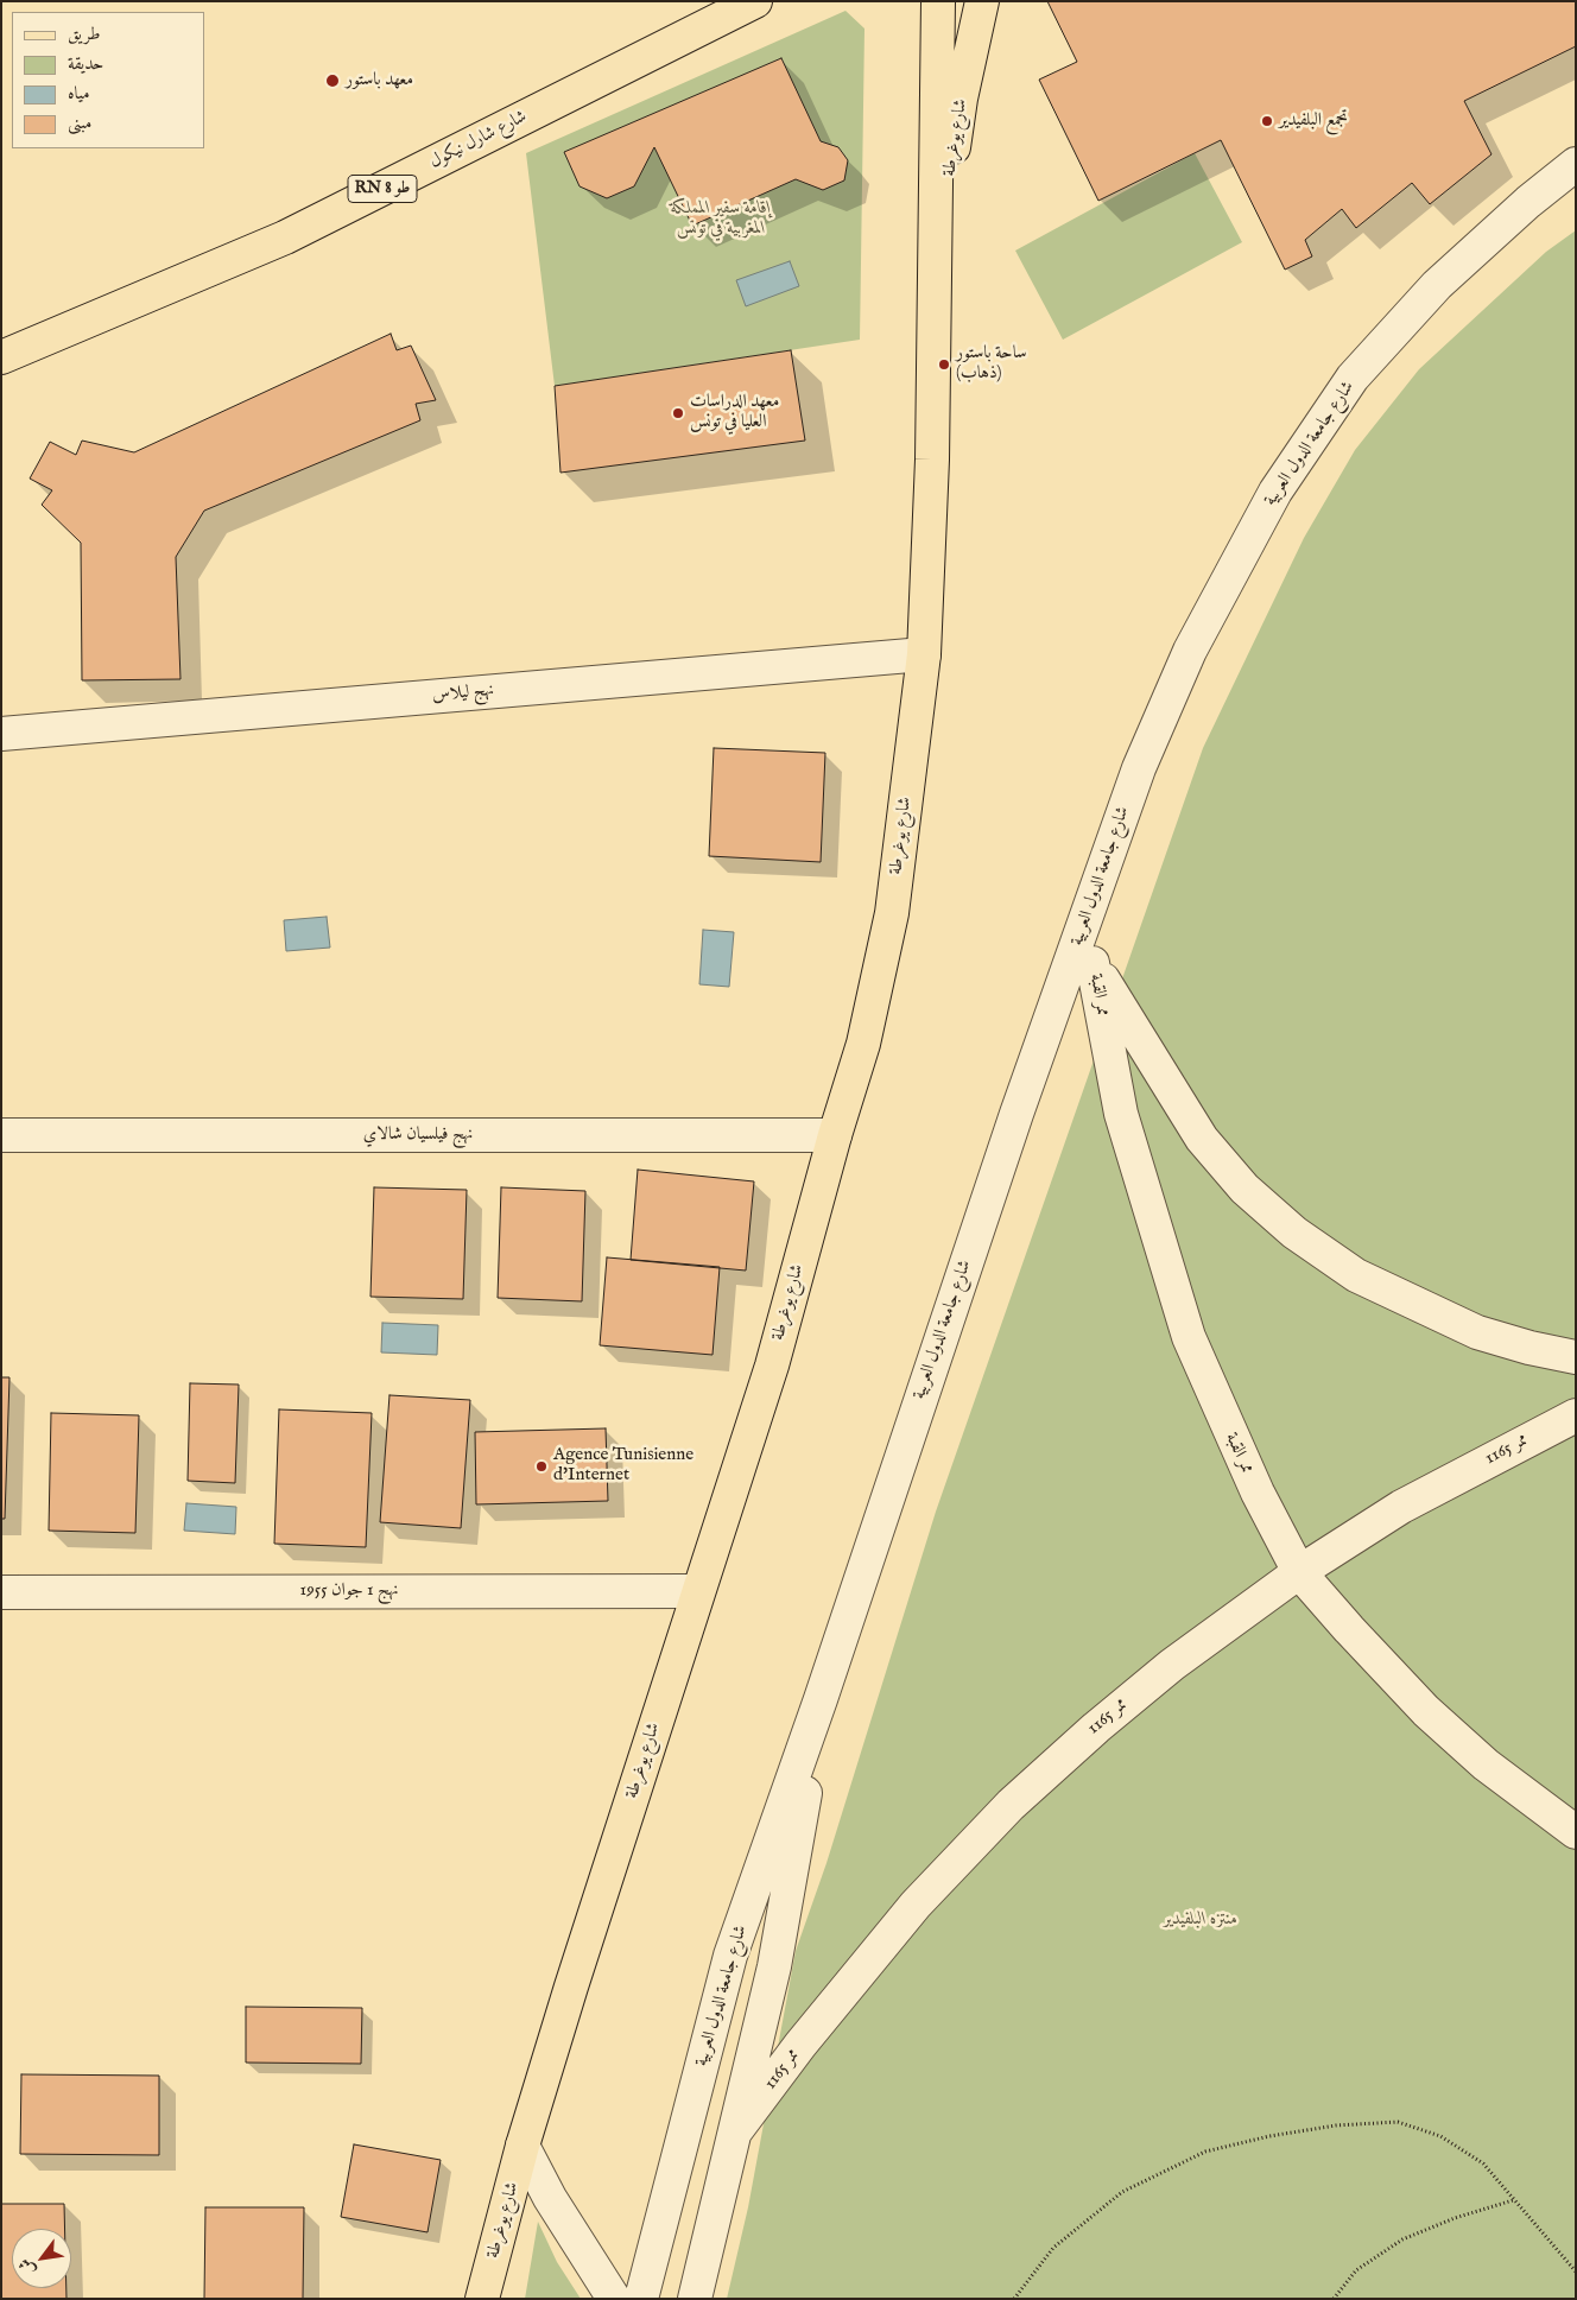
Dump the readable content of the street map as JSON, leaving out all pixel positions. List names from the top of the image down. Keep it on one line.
{"streets":{"main road":["شارع يوغرطة","شارع شارل نيكول","RN 8 طو"],"street":["شارع جامعة الدول العربية","نهج ليلاس","ممر القبة","نهج فيلسيان شالاي","ممر 1165","نهج 1 جوان 1955"]},"crossings":[["شارع يوغرطة","نهج ليلاس"],["شارع يوغرطة","نهج فيلسيان شالاي"],["شارع يوغرطة","نهج 1 جوان 1955"],["شارع جامعة الدول العربية","ممر القبة"],["شارع جامعة الدول العربية","ممر 1165"],["ممر القبة","ممر 1165"]],"parks":["إقامة سفير المملكة المغربية في تونس","منتزه البلفيدير"],"places":["معهد باستور","تجمع البلفيدير","ساحة باستور (ذهاب)","معهد الدراسات العليا في تونس","Agence Tunisienne d'Internet"],"legend":["طريق","حديقة","مياه","مبنى"],"north":"bottom left"}
